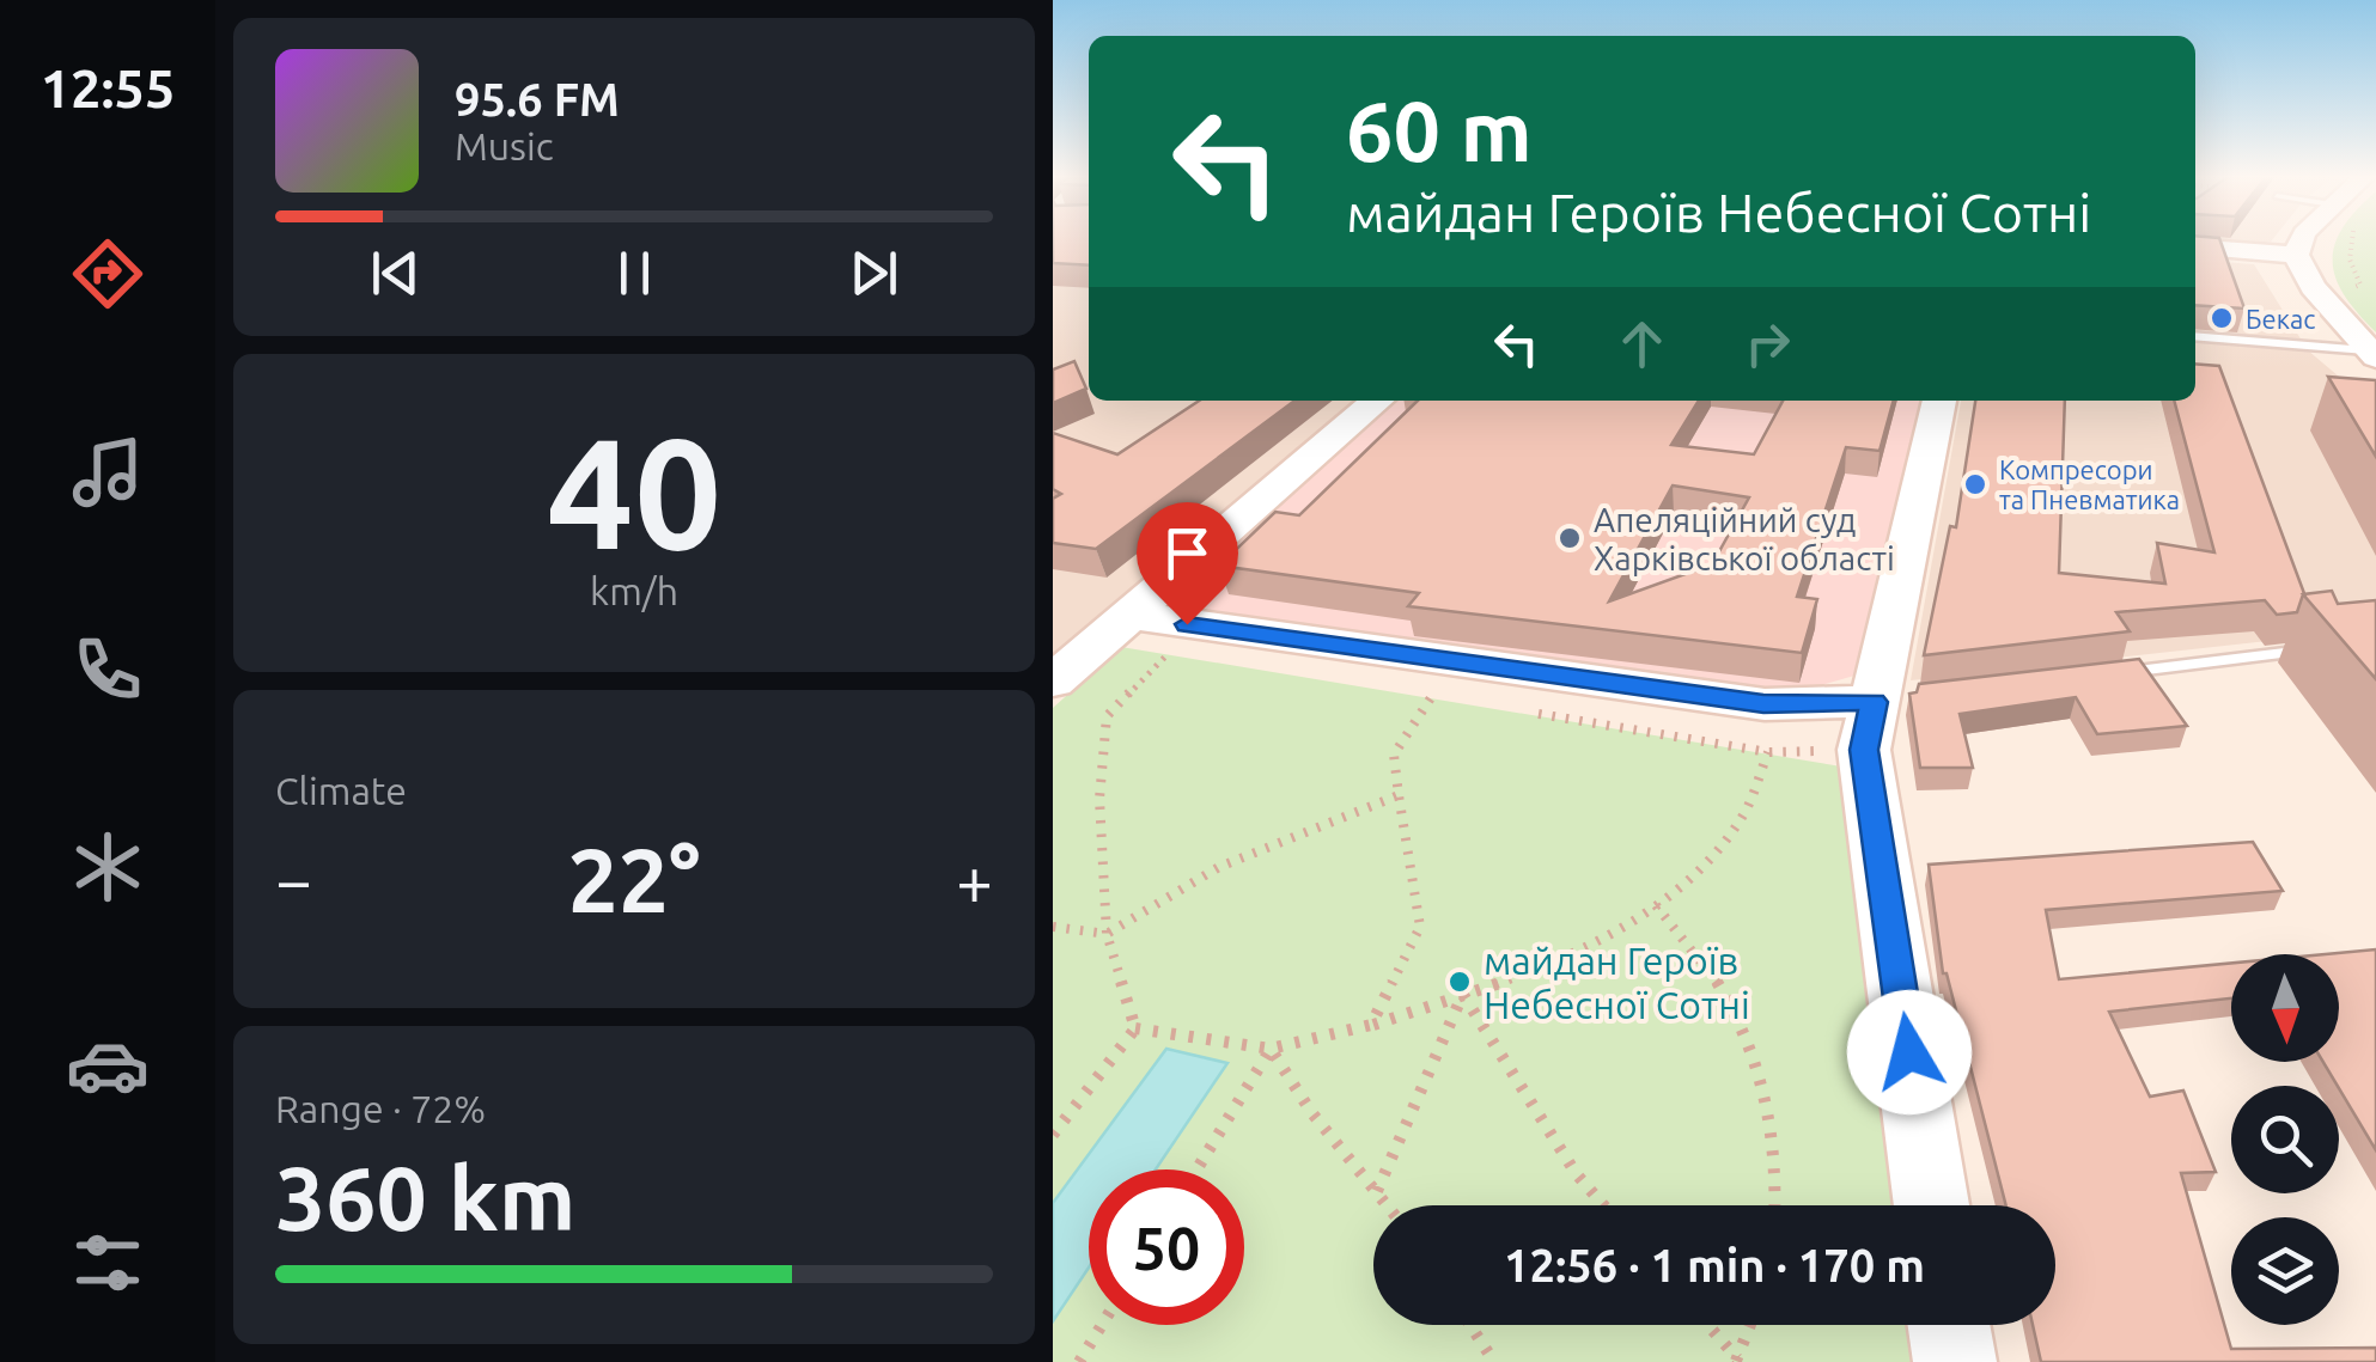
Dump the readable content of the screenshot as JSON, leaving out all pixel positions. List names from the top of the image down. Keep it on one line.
{"places":["Бекас","Компресори та Пневматика","Апеляційний суд Харківської області","майдан Героїв Небесної Сотні"],"north":"bottom","page":{"tabs":"12:55","turn":["60 m","майдан Героїв Небесної Сотні"],"song":["95.6 FM","Music"],"tile":[["40","km/h"],"Climate",["Range · 72%","360 km"]],"heat":["−","22°","+"],"limit":"50","trip":"12:56 · 1 min · 170 m"}}
